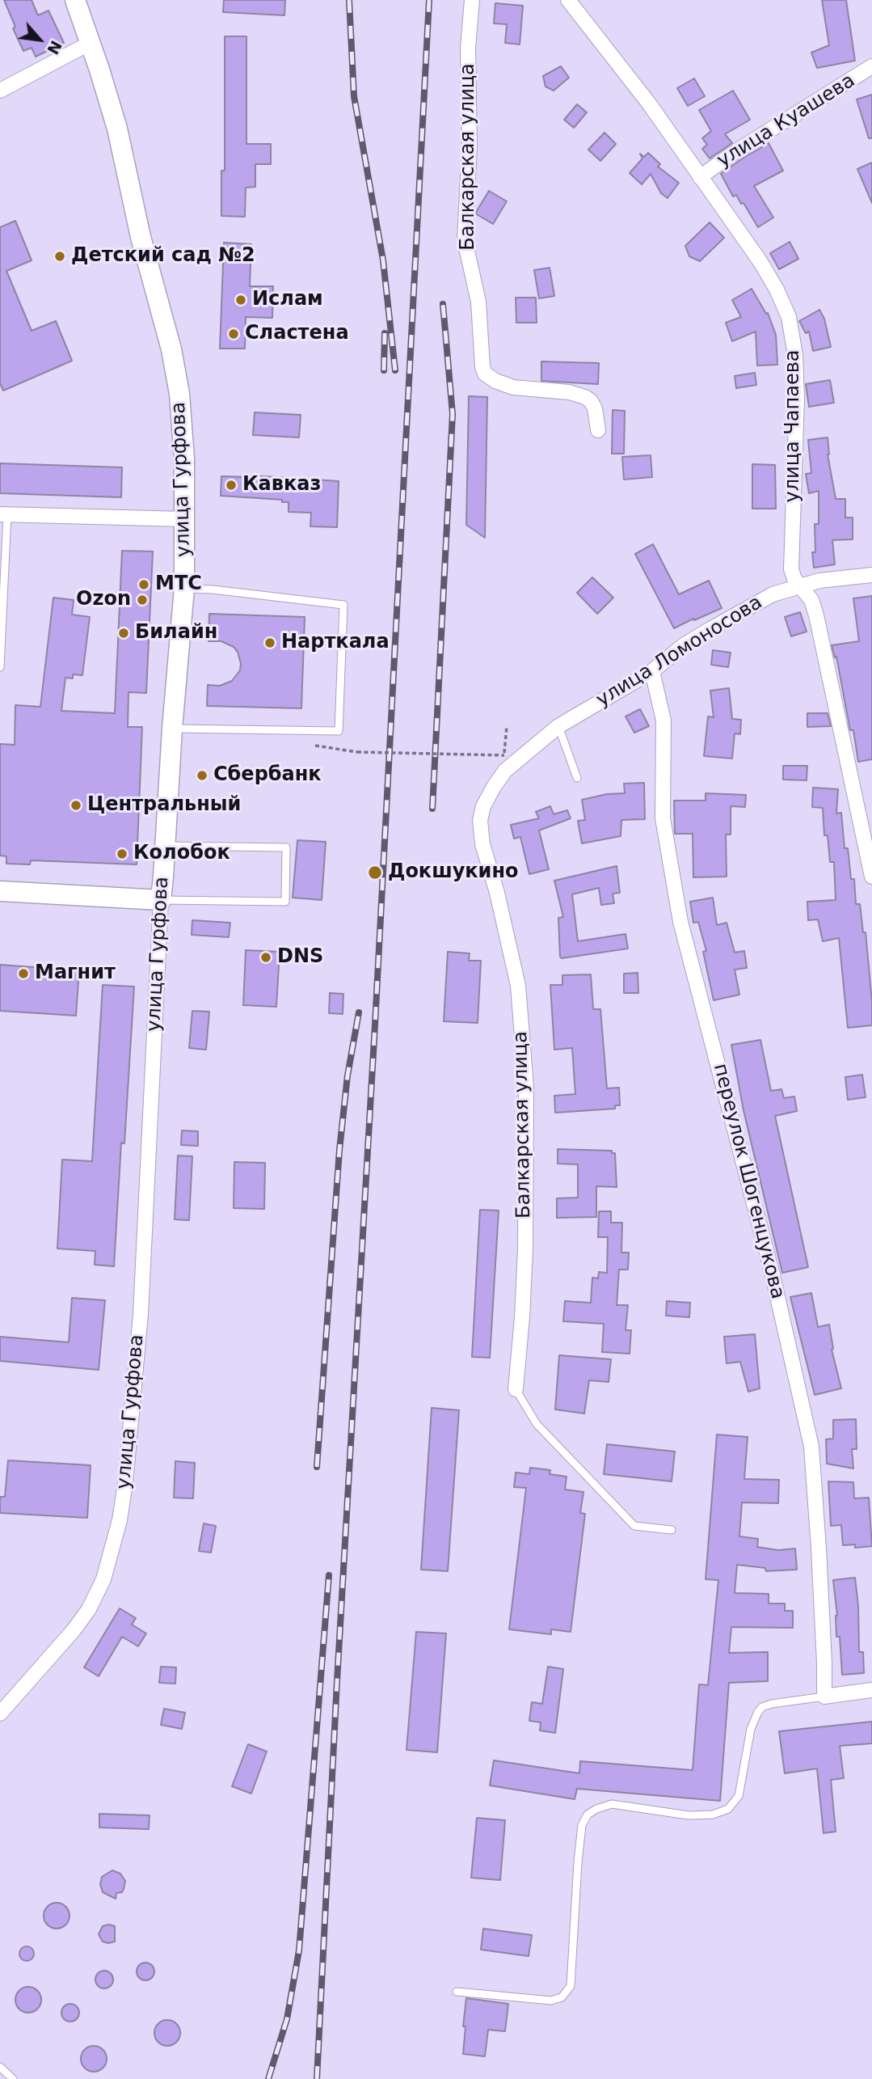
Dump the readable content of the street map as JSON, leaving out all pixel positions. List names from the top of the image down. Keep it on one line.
{"streets":{"street":["улица Куашева","Балкарская улица","улица Чапаева","улица Гурфова","улица Ломоносова","переулок Шогенцукова"]},"crossings":[["улица Куашева","улица Чапаева"],["Балкарская улица","улица Ломоносова"],["улица Чапаева","улица Ломоносова"],["улица Ломоносова","переулок Шогенцукова"]],"places":["Детский сад №2","Ислам","Сластена","Кавказ","МТС","Ozon","Билайн","Нарткала","Сбербанк","Центральный","Колобок","Докшукино","DNS","Магнит"],"north":"bottom right"}
